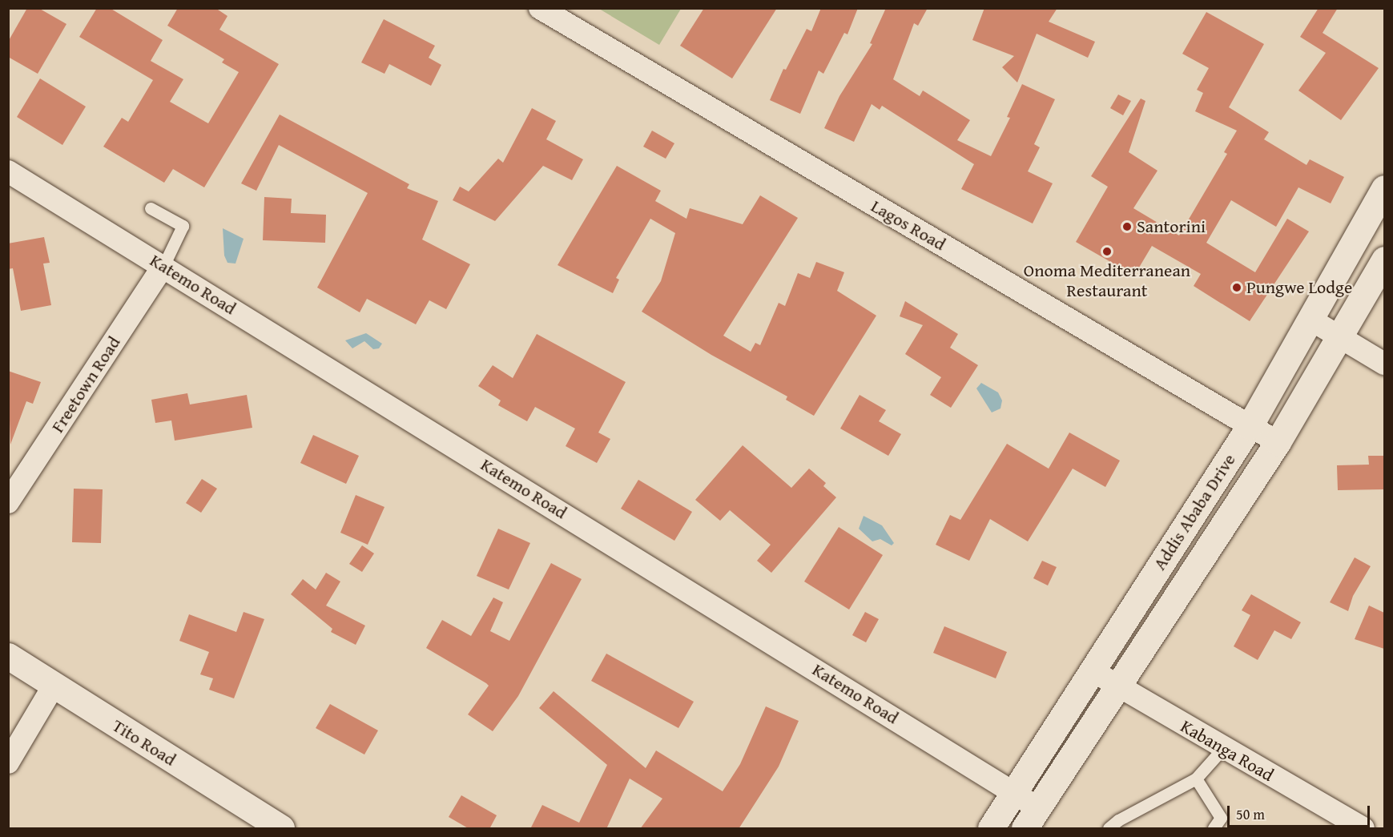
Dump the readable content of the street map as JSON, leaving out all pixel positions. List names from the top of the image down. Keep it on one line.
{"streets":{"main road":["Addis Ababa Drive","Tito Road"],"street":["Lagos Road","Katemo Road","Freetown Road","Kabanga Road"]},"crossings":[["Lagos Road","Addis Ababa Drive"],["Katemo Road","Freetown Road"],["Katemo Road","Addis Ababa Drive"],["Addis Ababa Drive","Kabanga Road"]],"places":["Santorini","Onoma Mediterranean Restaurant","Pungwe Lodge"],"scale_bar":"50 m"}
